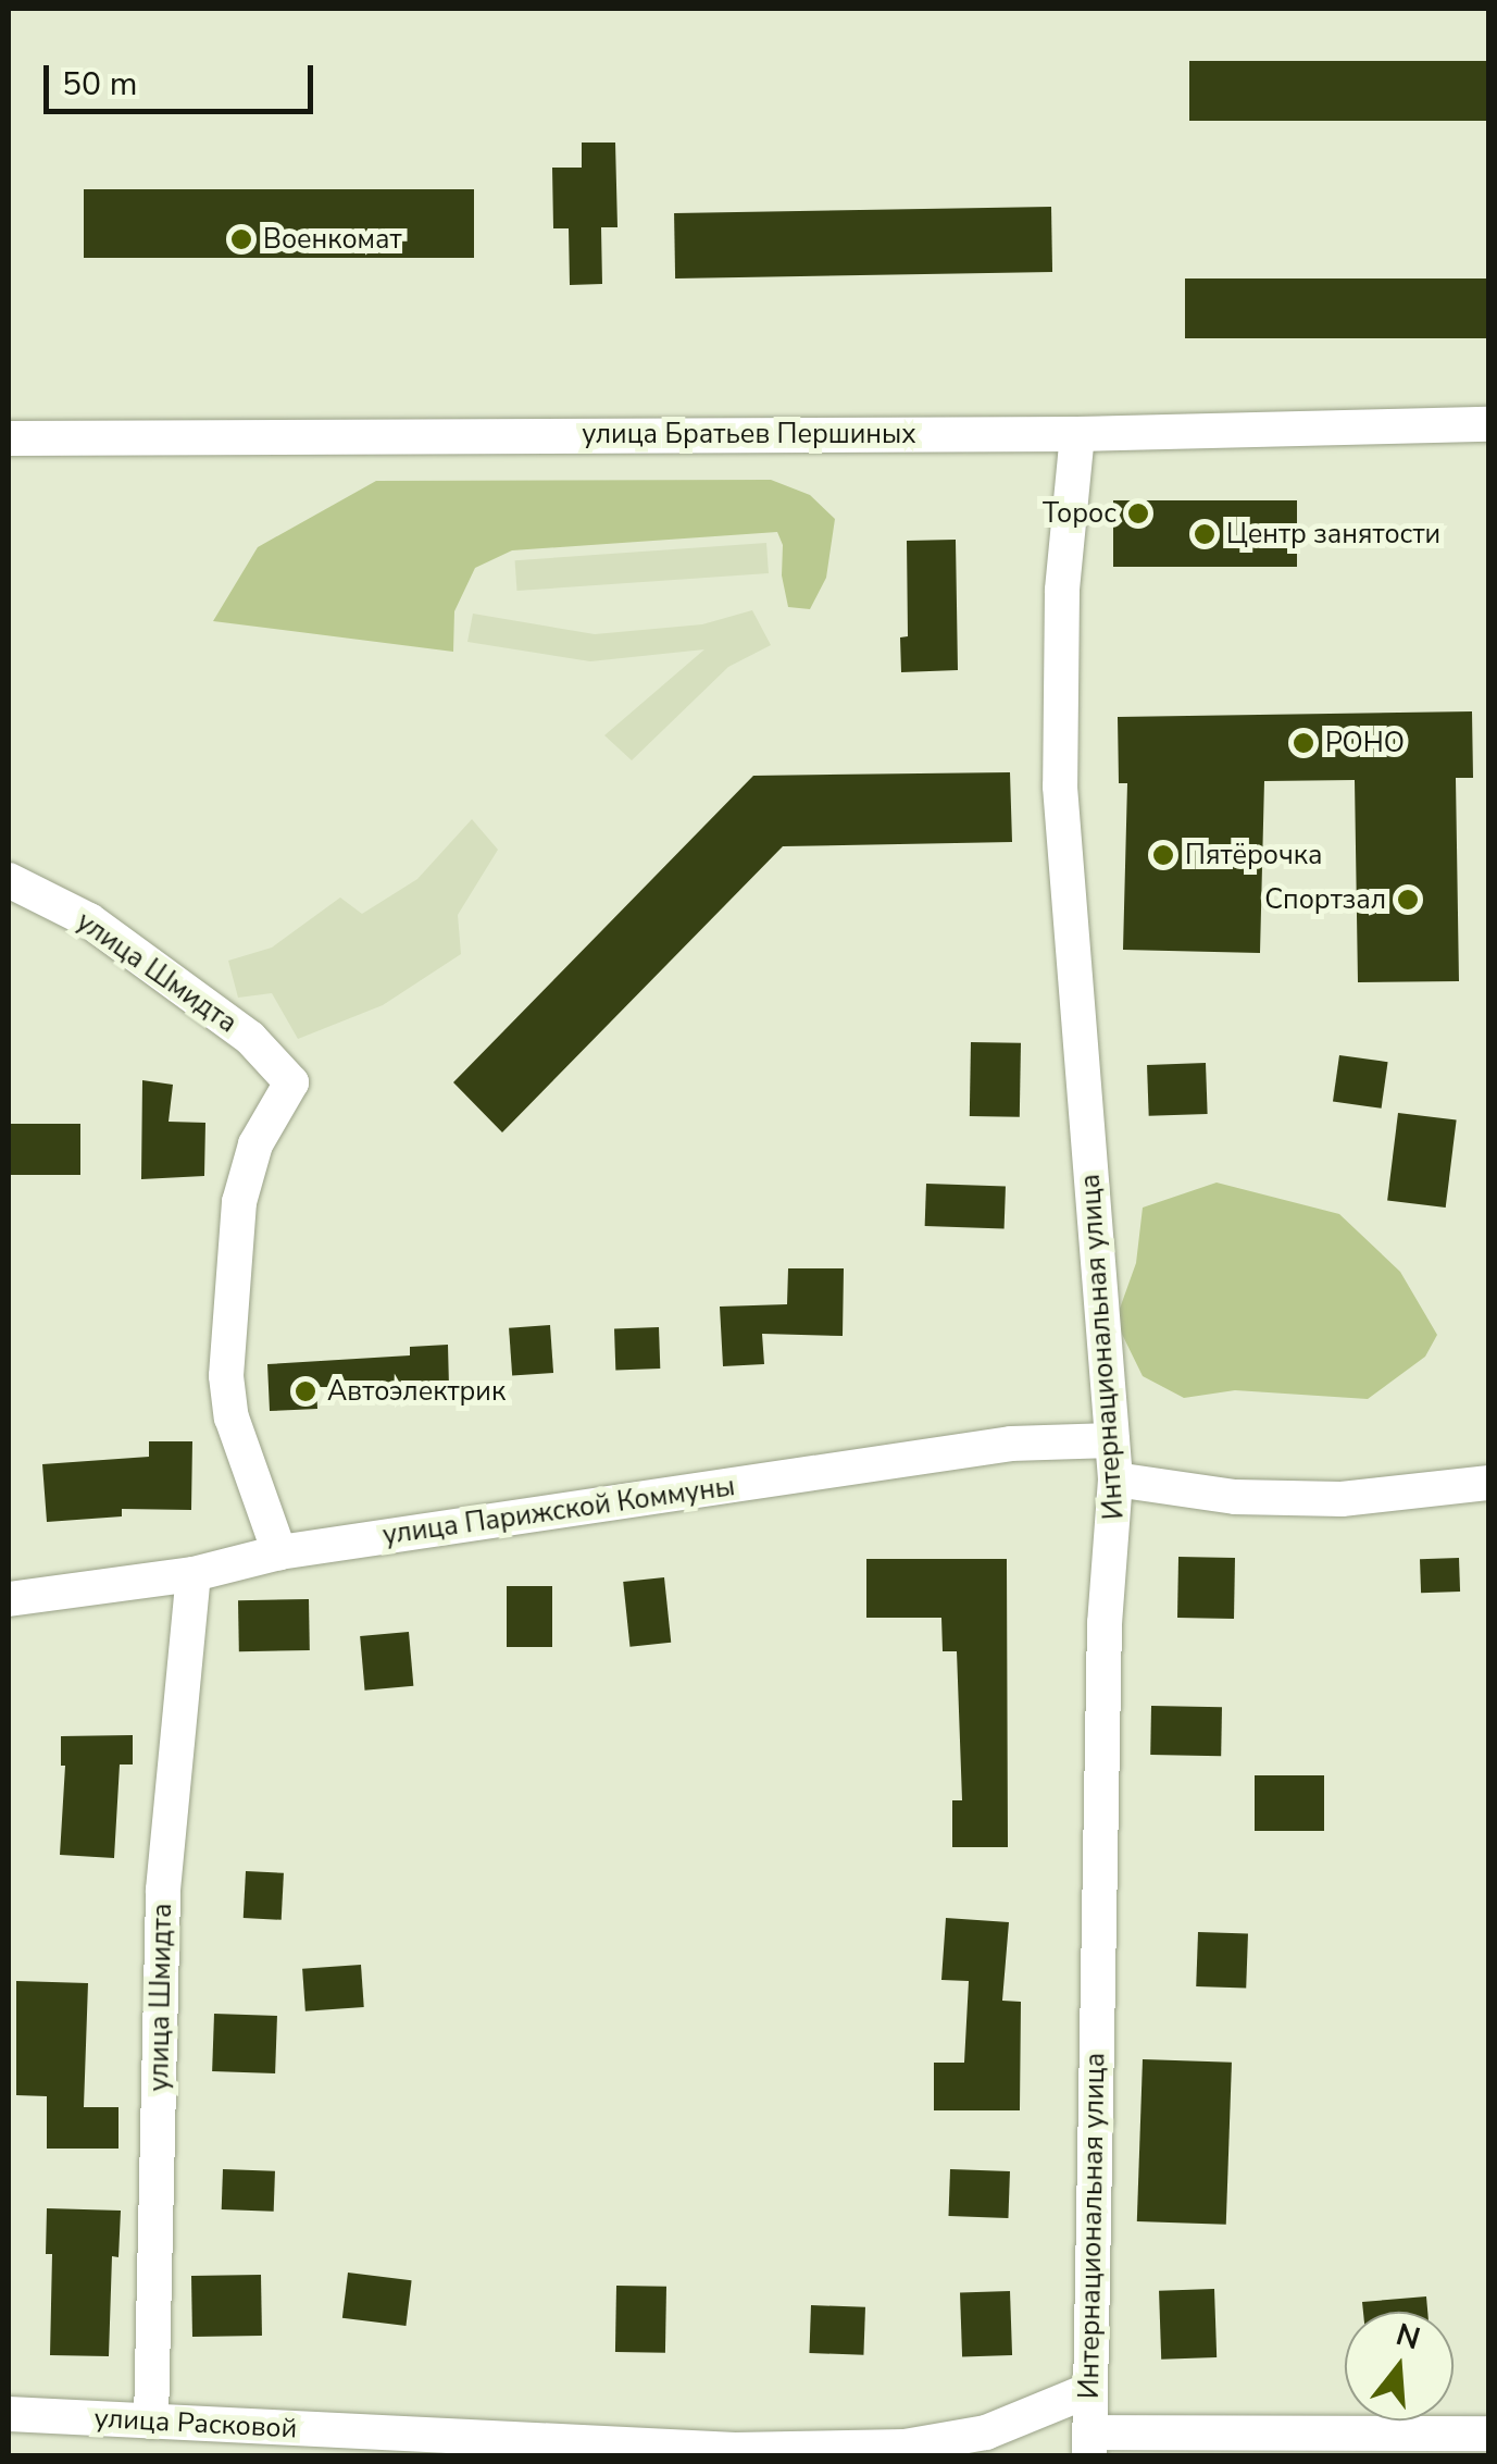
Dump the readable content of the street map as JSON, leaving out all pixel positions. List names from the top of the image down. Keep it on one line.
{"streets":{"street":["улица Братьев Першиных","улица Шмидта","Интернациональная улица","улица Парижской Коммуны","улица Расковой"]},"crossings":[["улица Братьев Першиных","Интернациональная улица"],["улица Шмидта","улица Парижской Коммуны"],["улица Шмидта","улица Расковой"],["Интернациональная улица","улица Парижской Коммуны"],["Интернациональная улица","улица Расковой"]],"places":["Военкомат","Торос","Центр занятости","РОНО","Пятёрочка","Спортзал","Автоэлектрик"],"scale_bar":"50 m","north":"top"}
